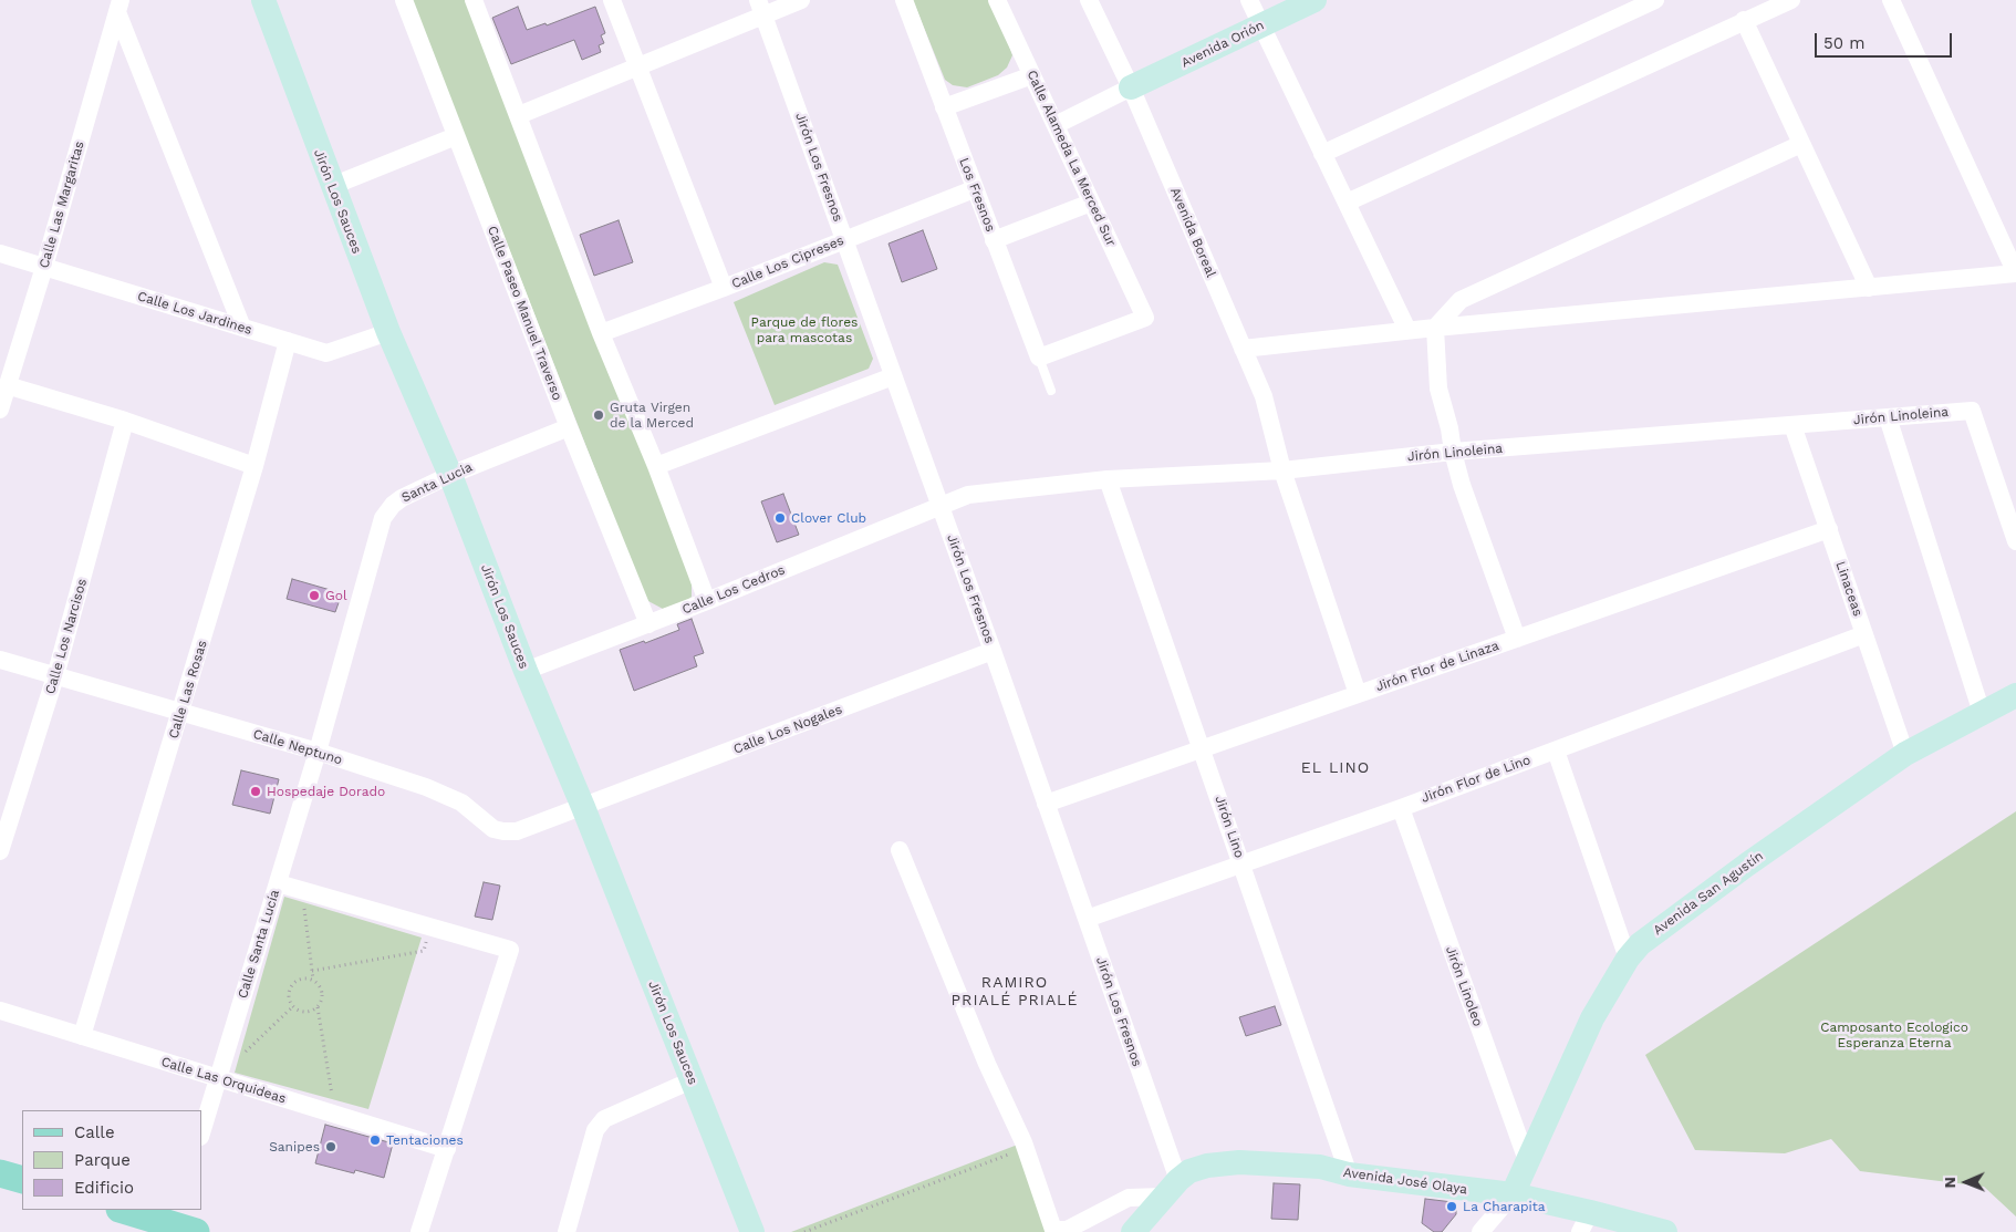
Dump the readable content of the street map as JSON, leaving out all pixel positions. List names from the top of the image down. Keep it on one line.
{"streets":{"street":["Avenida Orión","Calle Alameda La Merced Sur","Jirón Los Fresnos","Los Fresnos","Jirón Los Sauces","Calle Las Margaritas","Avenida Boreal","Calle Los Cipreses","Calle Los Jardines","Calle Paseo Manuel Traverso","Jirón Linoleina","Santa Lucia","Linaceas","Calle Los Cedros","Calle Los Narcisos","Jirón Flor de Linaza","Calle Las Rosas","Calle Los Nogales","Calle Neptuno","Jirón Flor de Lino","Jirón Lino","Avenida San Agustín","Calle Santa Lucía","Jirón Linoleo","Calle Las Orquideas","Avenida José Olaya"]},"crossings":[["Avenida Orión","Avenida Boreal"],["Calle Alameda La Merced Sur","Los Fresnos"],["Jirón Los Fresnos","Calle Los Cipreses"],["Jirón Los Fresnos","Jirón Linoleina"],["Jirón Los Fresnos","Calle Los Cedros"],["Jirón Los Fresnos","Jirón Flor de Linaza"],["Jirón Los Fresnos","Calle Los Nogales"],["Jirón Los Fresnos","Jirón Flor de Lino"],["Jirón Los Fresnos","Avenida José Olaya"],["Los Fresnos","Calle Los Cipreses"],["Jirón Los Sauces","Calle Los Jardines"],["Jirón Los Sauces","Santa Lucia"],["Jirón Los Sauces","Calle Los Cedros"],["Jirón Los Sauces","Calle Los Nogales"],["Jirón Los Sauces","Calle Neptuno"],["Calle Las Margaritas","Calle Los Jardines"],["Avenida Boreal","Jirón Linoleina"],["Calle Los Jardines","Calle Las Rosas"],["Calle Paseo Manuel Traverso","Santa Lucia"],["Calle Paseo Manuel Traverso","Calle Los Cedros"],["Jirón Linoleina","Linaceas"],["Jirón Linoleina","Calle Los Cedros"],["Jirón Linoleina","Jirón Lino"],["Santa Lucia","Calle Neptuno"],["Santa Lucia","Calle Santa Lucía"],["Linaceas","Jirón Flor de Linaza"],["Linaceas","Jirón Flor de Lino"],["Linaceas","Avenida San Agustín"],["Calle Los Narcisos","Calle Neptuno"],["Jirón Flor de Linaza","Jirón Lino"],["Calle Las Rosas","Calle Neptuno"],["Calle Las Rosas","Calle Las Orquideas"],["Calle Los Nogales","Calle Neptuno"],["Calle Neptuno","Calle Santa Lucía"],["Jirón Flor de Lino","Jirón Lino"],["Jirón Flor de Lino","Jirón Linoleo"],["Jirón Lino","Avenida José Olaya"],["Avenida San Agustín","Jirón Linoleo"],["Avenida San Agustín","Avenida José Olaya"],["Calle Santa Lucía","Calle Las Orquideas"]],"districts":["EL LINO","RAMIRO PRIALÉ PRIALÉ"],"parks":["Parque de flores para mascotas","Camposanto Ecologico Esperanza Eterna"],"places":["Gruta Virgen de la Merced","Clover Club","Gol","Hospedaje Dorado","Tentaciones","Sanipes","La Charapita"],"legend":["Calle","Parque","Edificio"],"scale_bar":"50 m","north":"left"}
